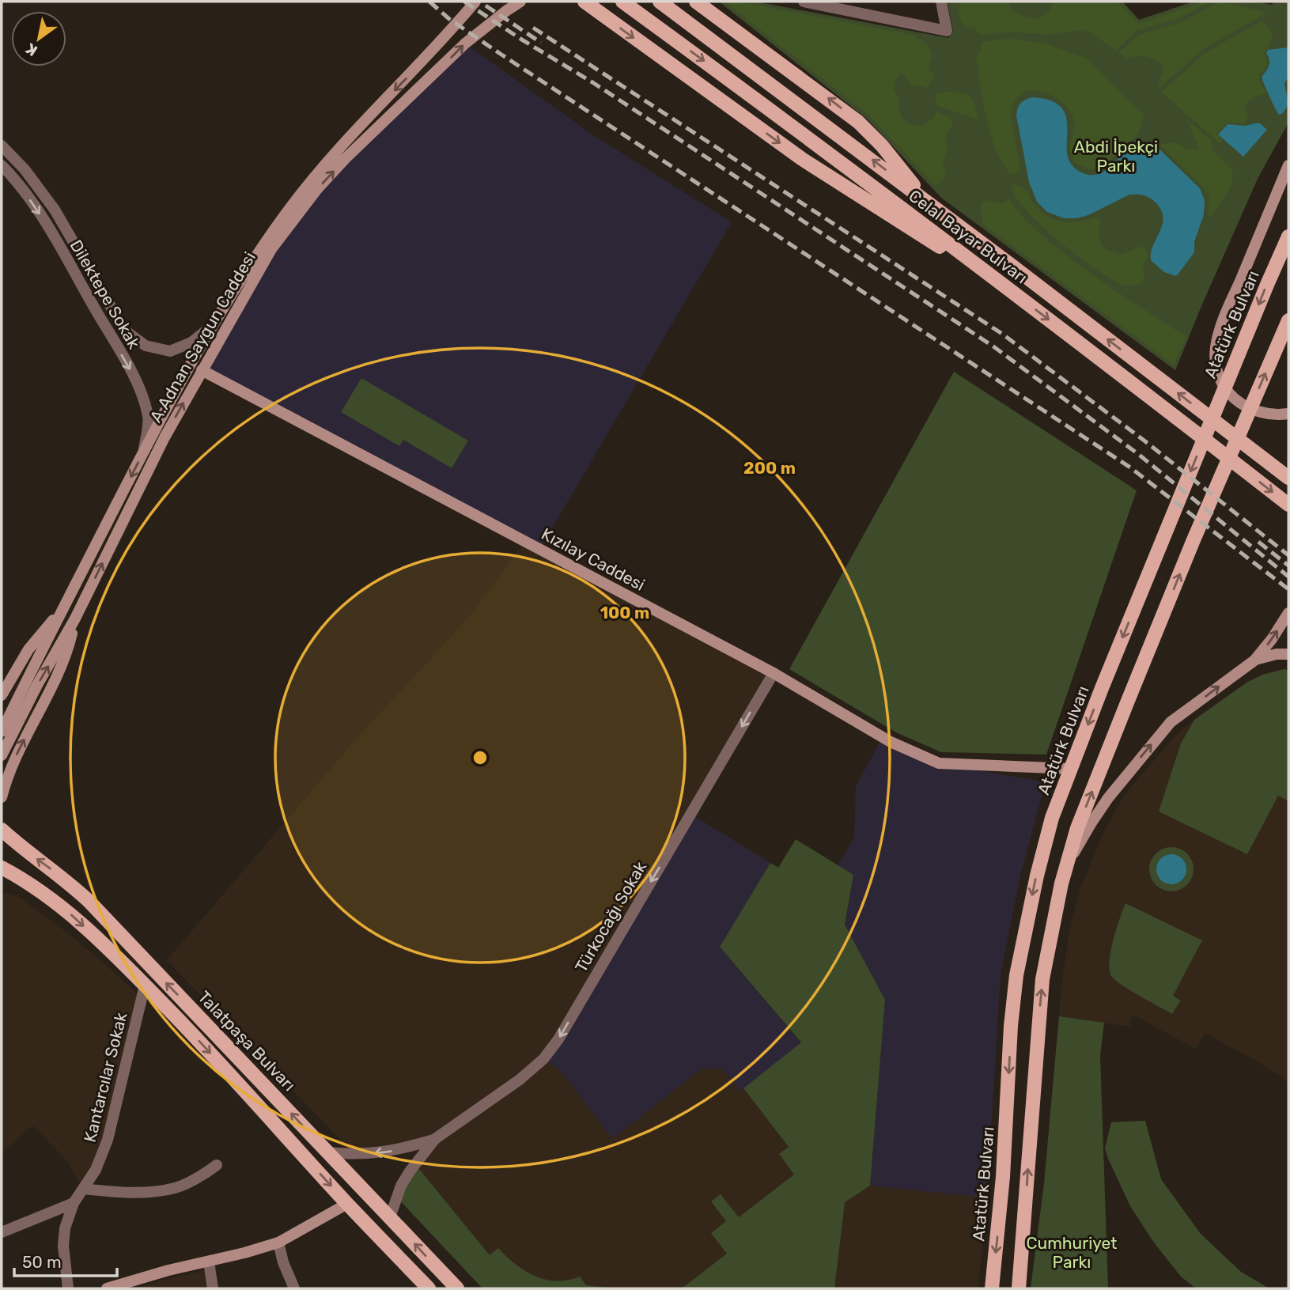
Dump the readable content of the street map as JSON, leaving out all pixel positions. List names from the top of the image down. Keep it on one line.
{"streets":{"main road":["Celal Bayar Bulvarı","Atatürk Bulvarı","A.Adnan Saygun Caddesi","Kızılay Caddesi","Talatpaşa Bulvarı"],"street":["Dilektepe Sokak","Türkocağı Sokak","Kantarcılar Sokak"]},"crossings":[["Dilektepe Sokak","A.Adnan Saygun Caddesi"],["Atatürk Bulvarı","Kızılay Caddesi"],["A.Adnan Saygun Caddesi","Kızılay Caddesi"],["Kızılay Caddesi","Türkocağı Sokak"],["Türkocağı Sokak","Talatpaşa Bulvarı"],["Talatpaşa Bulvarı","Kantarcılar Sokak"]],"one_way":["Dilektepe Sokak","Türkocağı Sokak"],"parks":["Abdi İpekçi Parkı","Cumhuriyet Parkı"],"scale_bar":"50 m","north":"bottom left","rings":["200 m","100 m"]}
